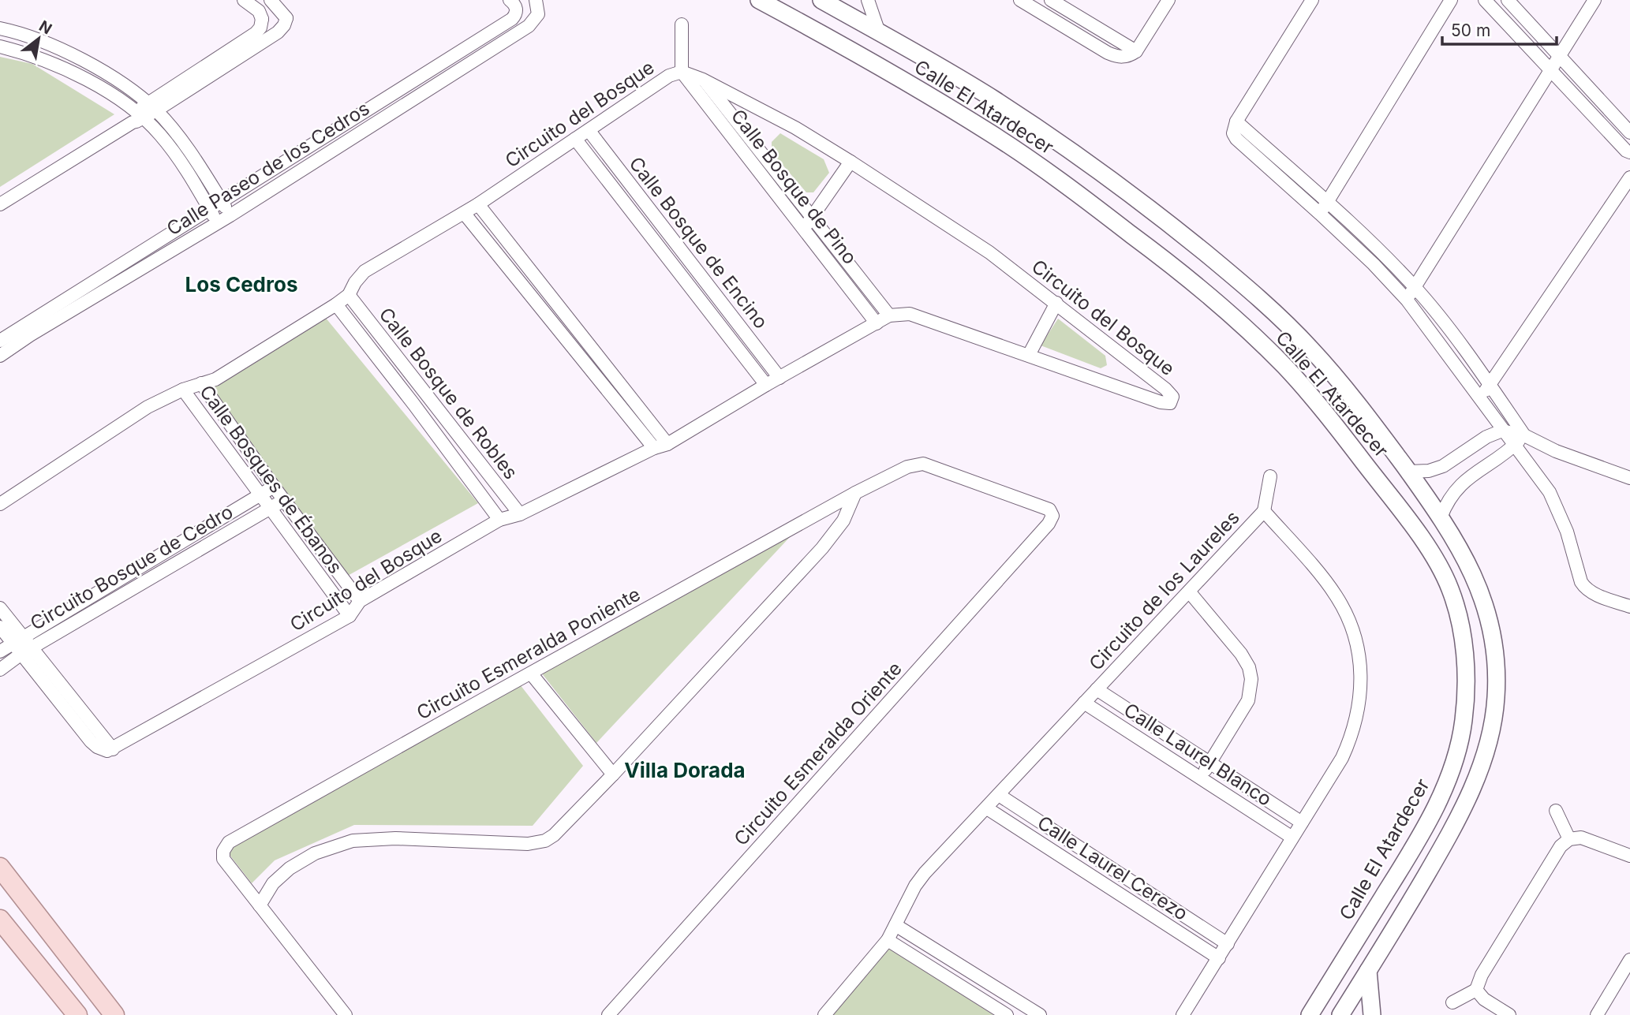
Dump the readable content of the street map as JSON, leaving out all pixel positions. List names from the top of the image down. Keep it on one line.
{"streets":{"street":["Calle El Atardecer","Circuito del Bosque","Calle Paseo de los Cedros","Calle Bosque de Pino","Calle Bosque de Encino","Calle Bosque de Robles","Calle Bosques de Ébanos","Circuito Bosque de Cedro","Circuito de los Laureles","Circuito Esmeralda Poniente","Circuito Esmeralda Oriente","Calle Laurel Blanco","Calle Laurel Cerezo"]},"crossings":[["Circuito del Bosque","Calle Bosque de Pino"],["Circuito del Bosque","Calle Bosque de Encino"],["Circuito del Bosque","Calle Bosque de Robles"],["Circuito del Bosque","Calle Bosques de Ébanos"],["Circuito del Bosque","Circuito Bosque de Cedro"],["Calle Bosques de Ébanos","Circuito Bosque de Cedro"],["Circuito de los Laureles","Calle Laurel Blanco"],["Circuito de los Laureles","Calle Laurel Cerezo"],["Circuito Esmeralda Poniente","Circuito Esmeralda Oriente"]],"districts":["Los Cedros","Villa Dorada"],"scale_bar":"50 m","north":"top right"}
